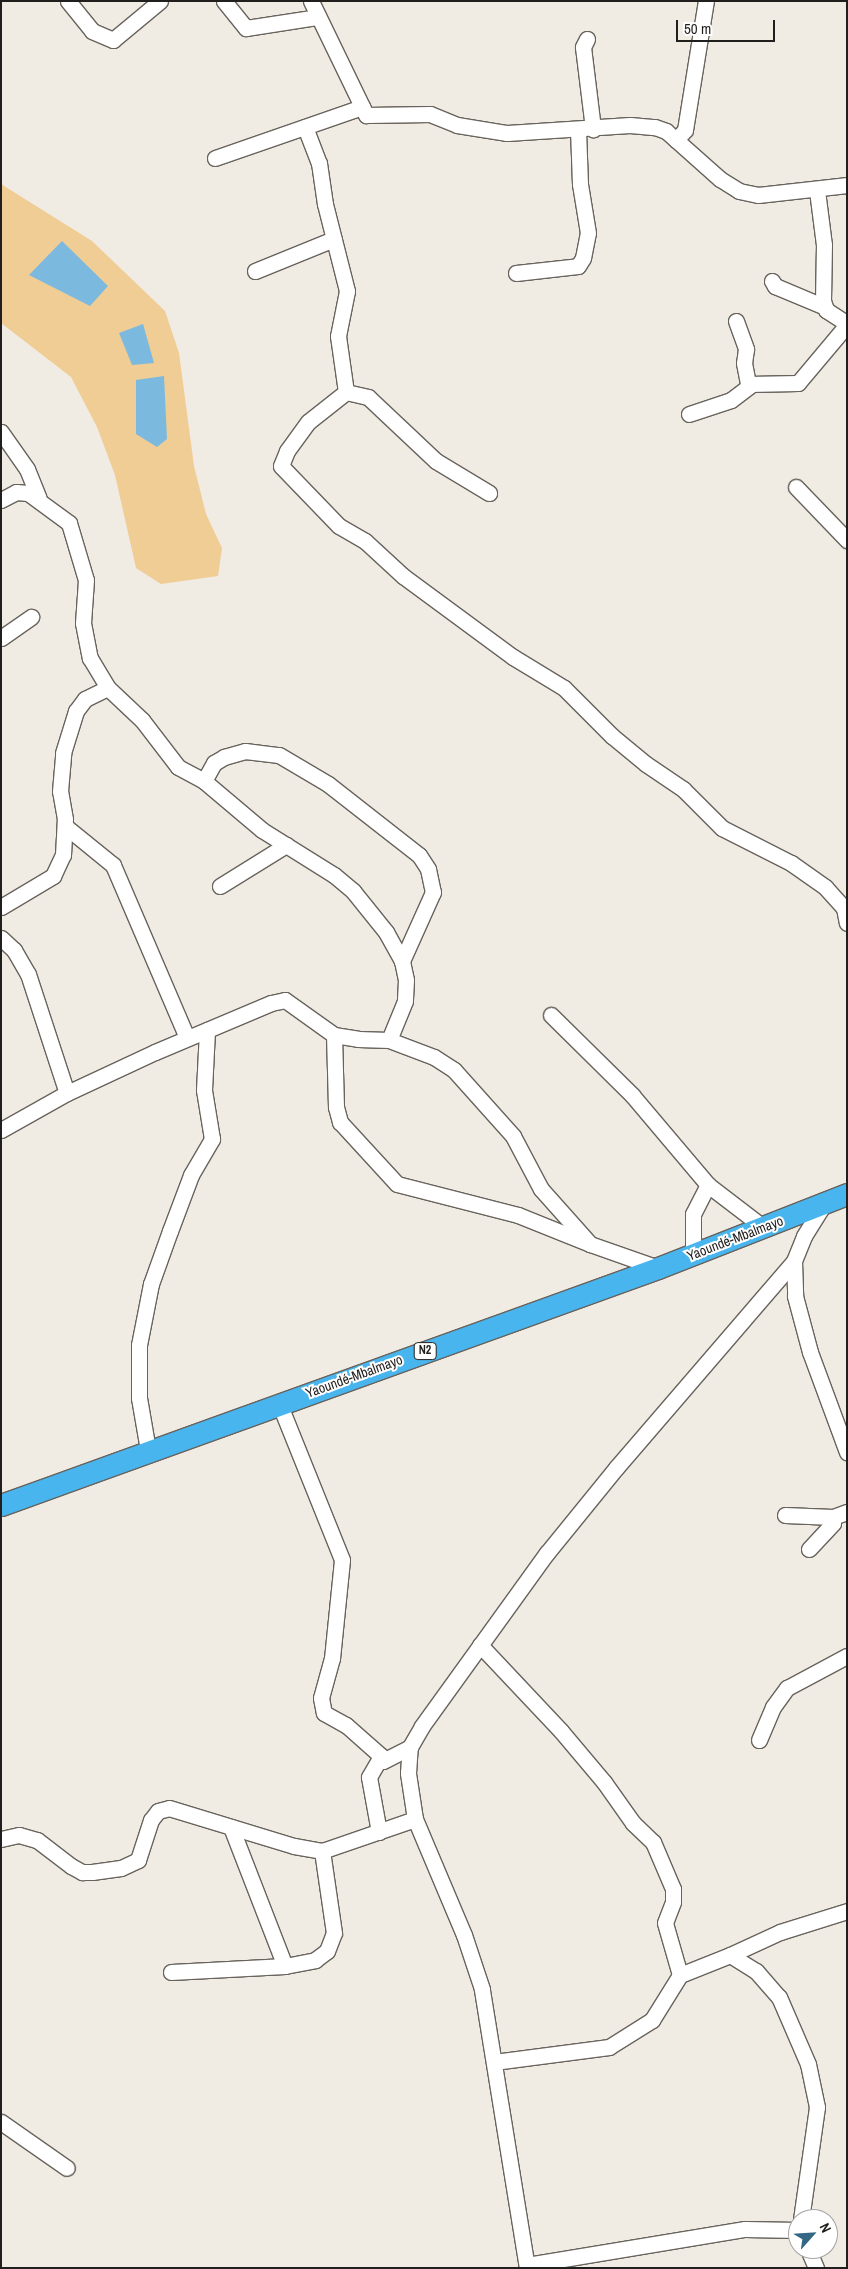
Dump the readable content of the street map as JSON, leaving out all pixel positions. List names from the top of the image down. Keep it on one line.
{"streets":{"highway":["Yaoundé-Mbalmayo","N2"]},"scale_bar":"50 m","north":"top right"}
